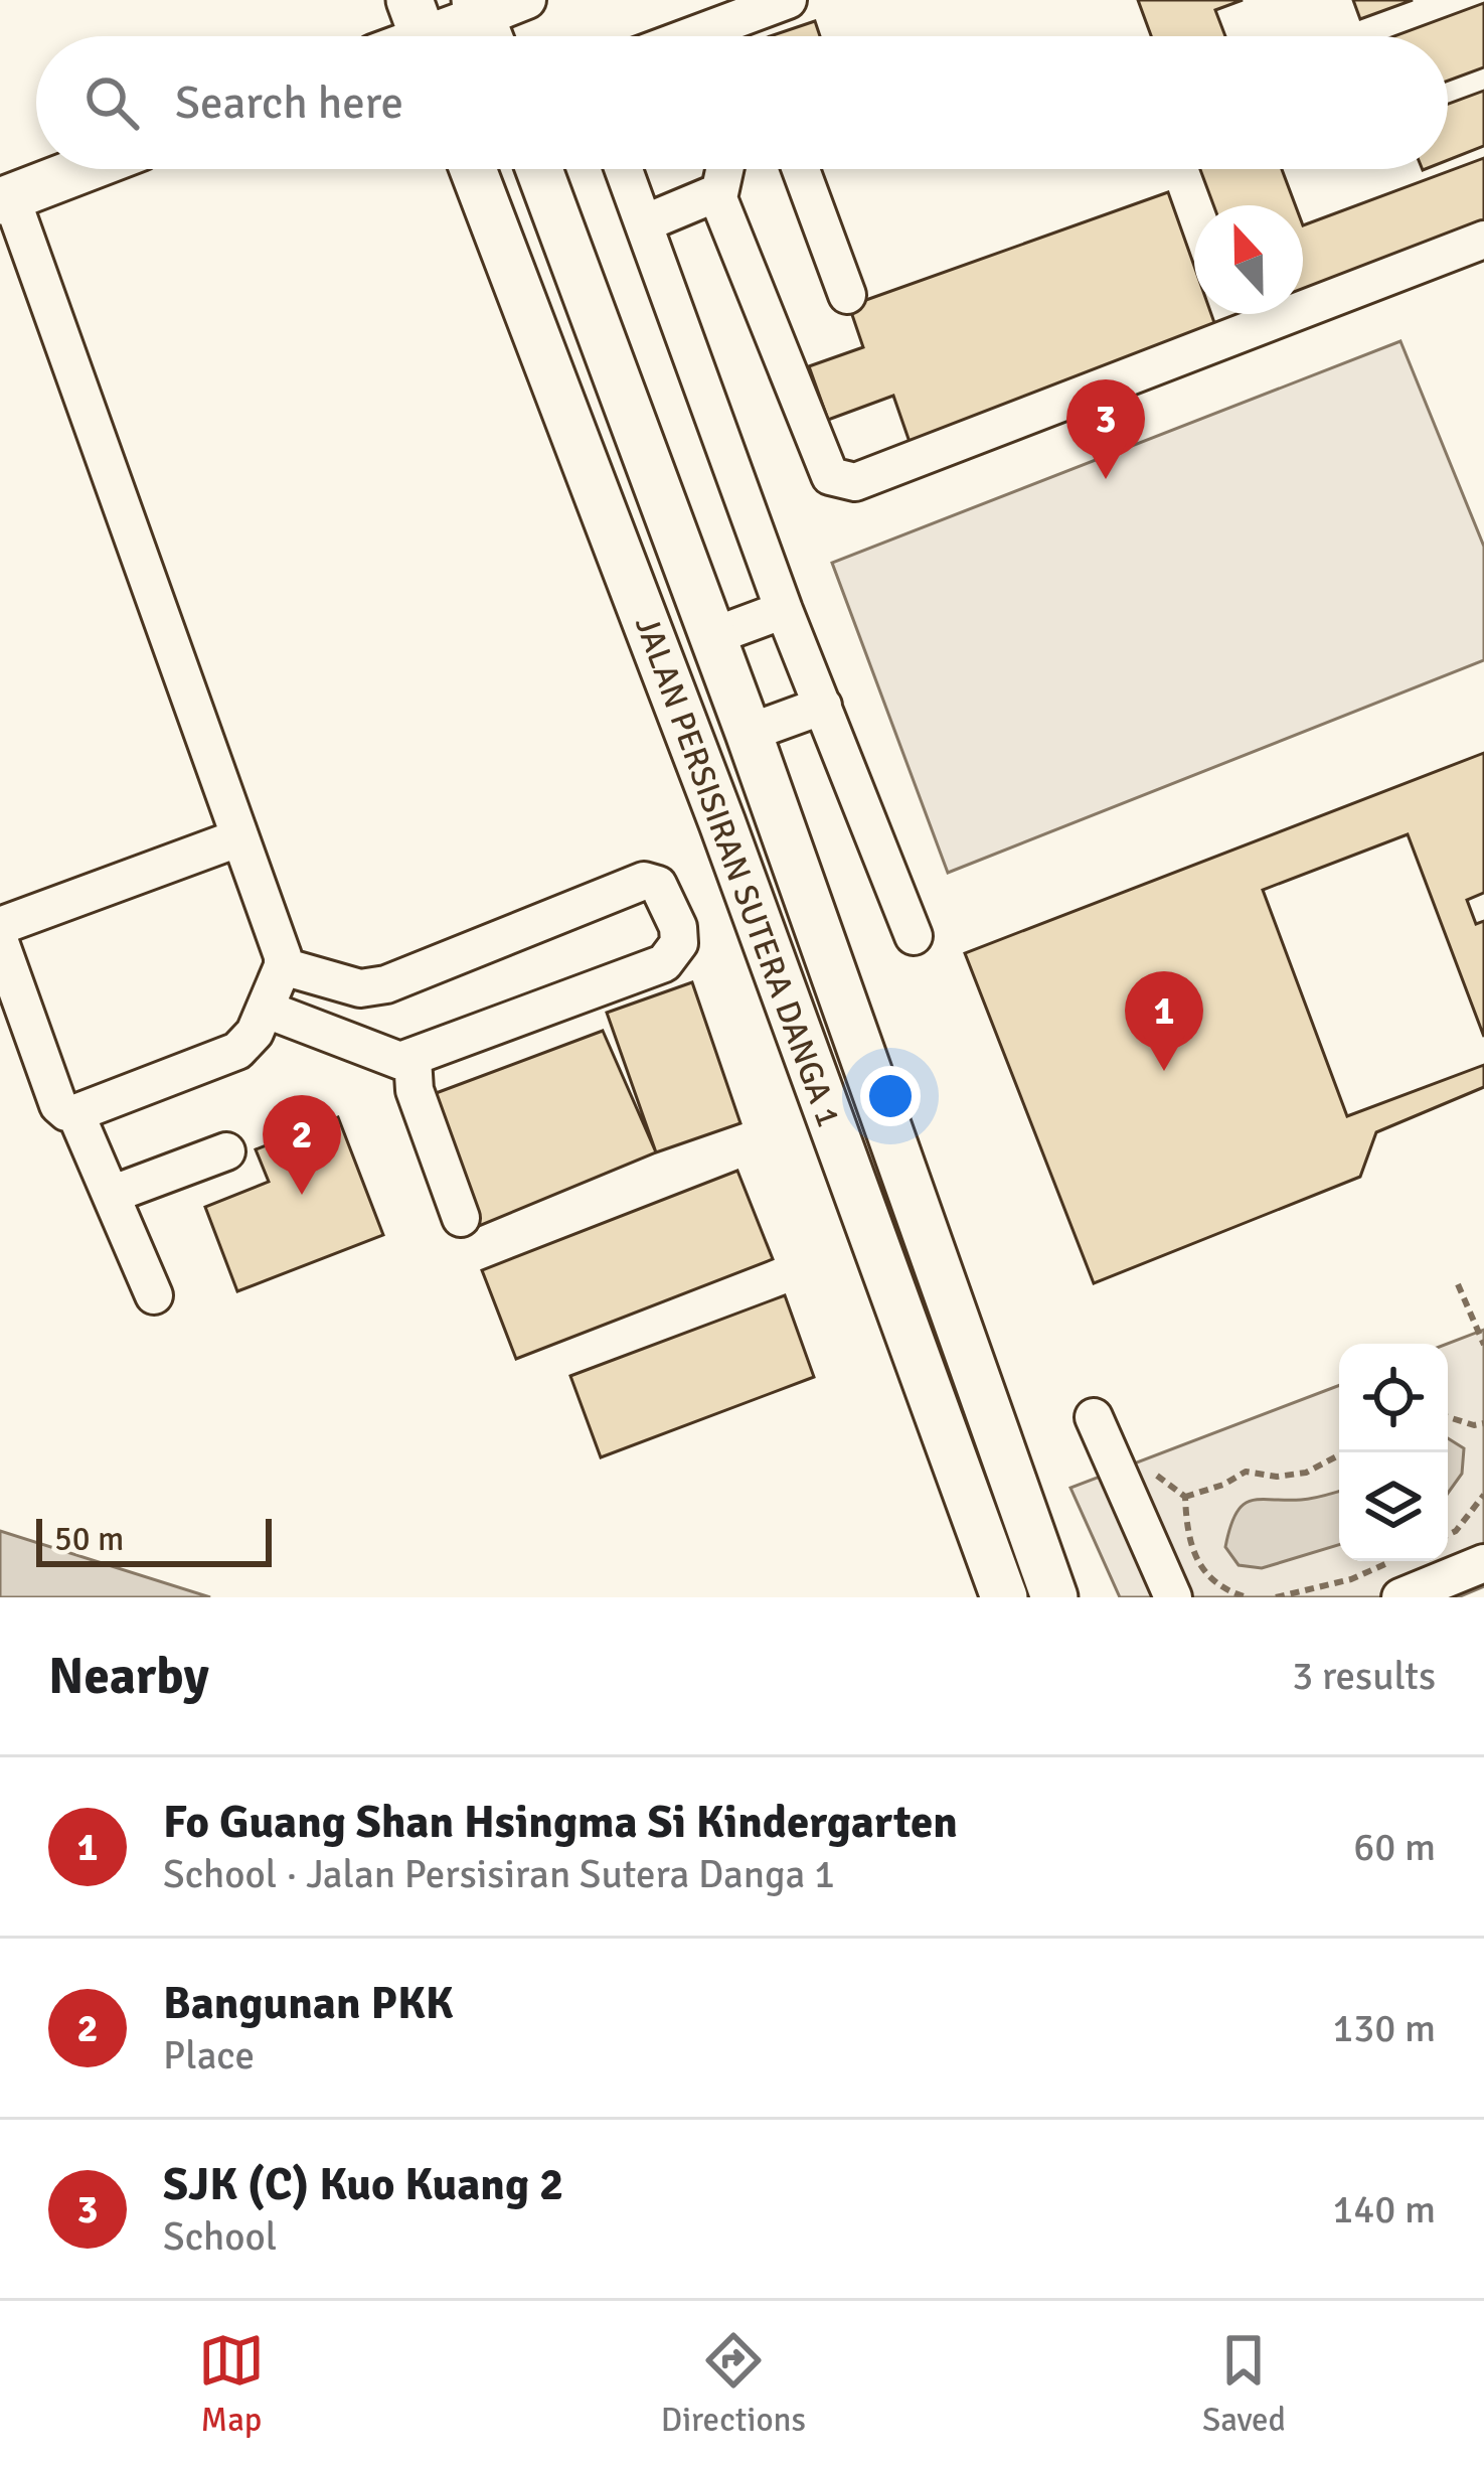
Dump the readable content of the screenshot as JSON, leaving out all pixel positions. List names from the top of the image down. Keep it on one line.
{"streets":{"main road":["JALAN PERSISIRAN SUTERA DANGA 1"]},"scale_bar":"50 m","north":"top","page":{"search":"Search here","pins":["3","1","2"],"scale":"50 m","heading":["Nearby","3 results"],"list":[{"mark":"1","name":"Fo Guang Shan Hsingma Si Kindergarten","note":"School · Jalan Persisiran Sutera Danga 1","value":"60 m"},{"mark":"2","name":"Bangunan PKK","note":"Place","value":"130 m"},{"mark":"3","name":"SJK (C) Kuo Kuang 2","note":"School","value":"140 m"}],"nav":["Map","Directions","Saved"]}}
